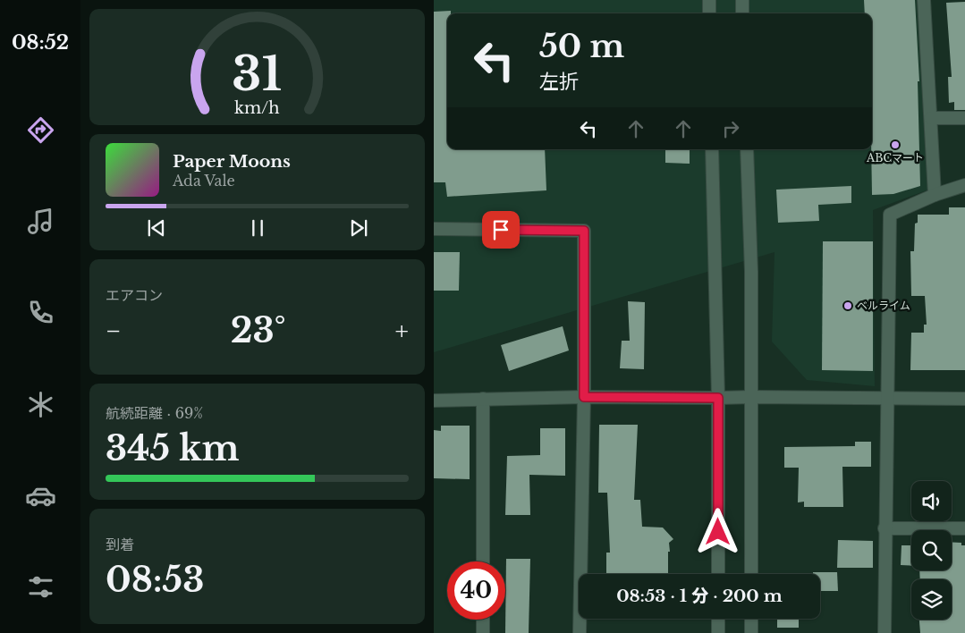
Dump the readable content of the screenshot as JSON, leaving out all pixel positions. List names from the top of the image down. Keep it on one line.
{"places":["ABCマート","ベルライム"],"page":{"tabs":"08:52","turn":["50 m","左折"],"song":["Paper Moons","Ada Vale"],"tile":["エアコン",["航続距離 · 69%","345 km"],["到着","08:53"]],"heat":["−","23°","+"],"limit":"40","trip":"08:53 · 1 分 · 200 m","gauge":["31","km/h"]}}
